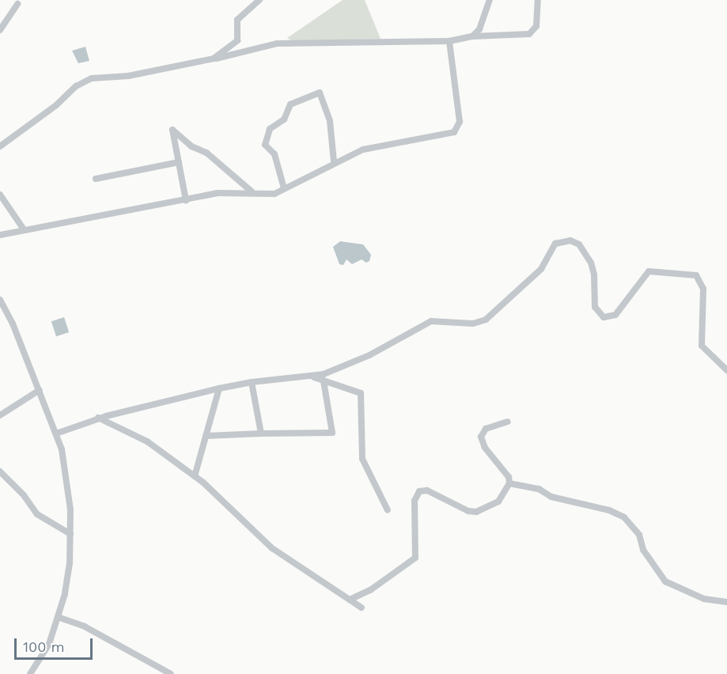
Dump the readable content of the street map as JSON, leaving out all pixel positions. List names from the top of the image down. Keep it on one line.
{"scale_bar":"100 m"}
